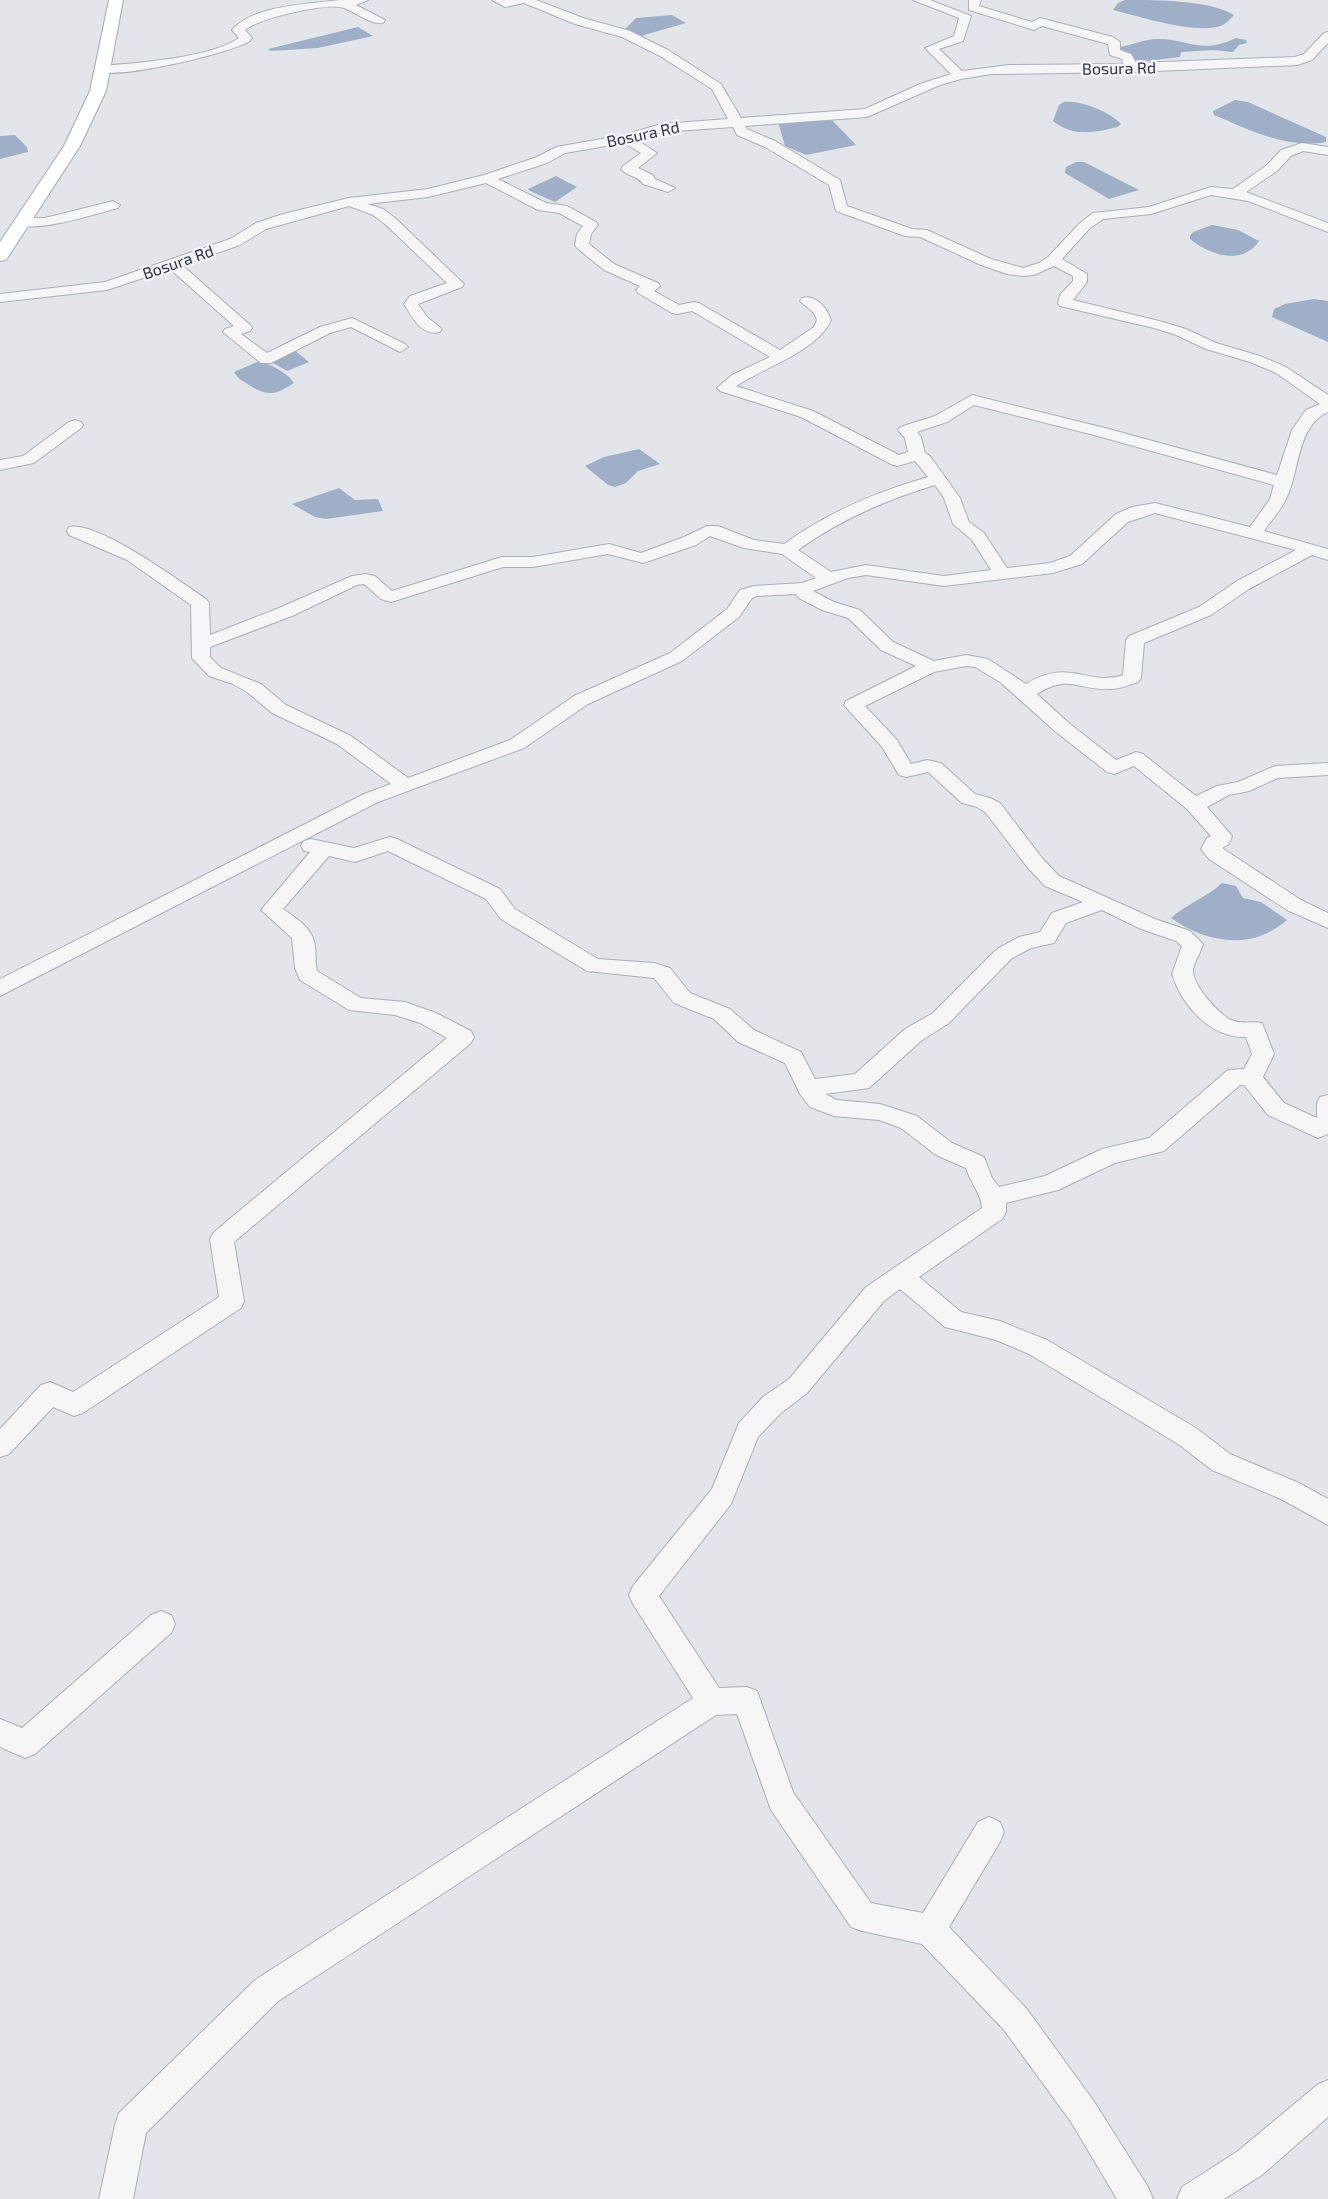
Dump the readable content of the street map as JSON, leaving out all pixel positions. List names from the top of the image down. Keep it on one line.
{"streets":{"street":["Bosura Rd"]}}
